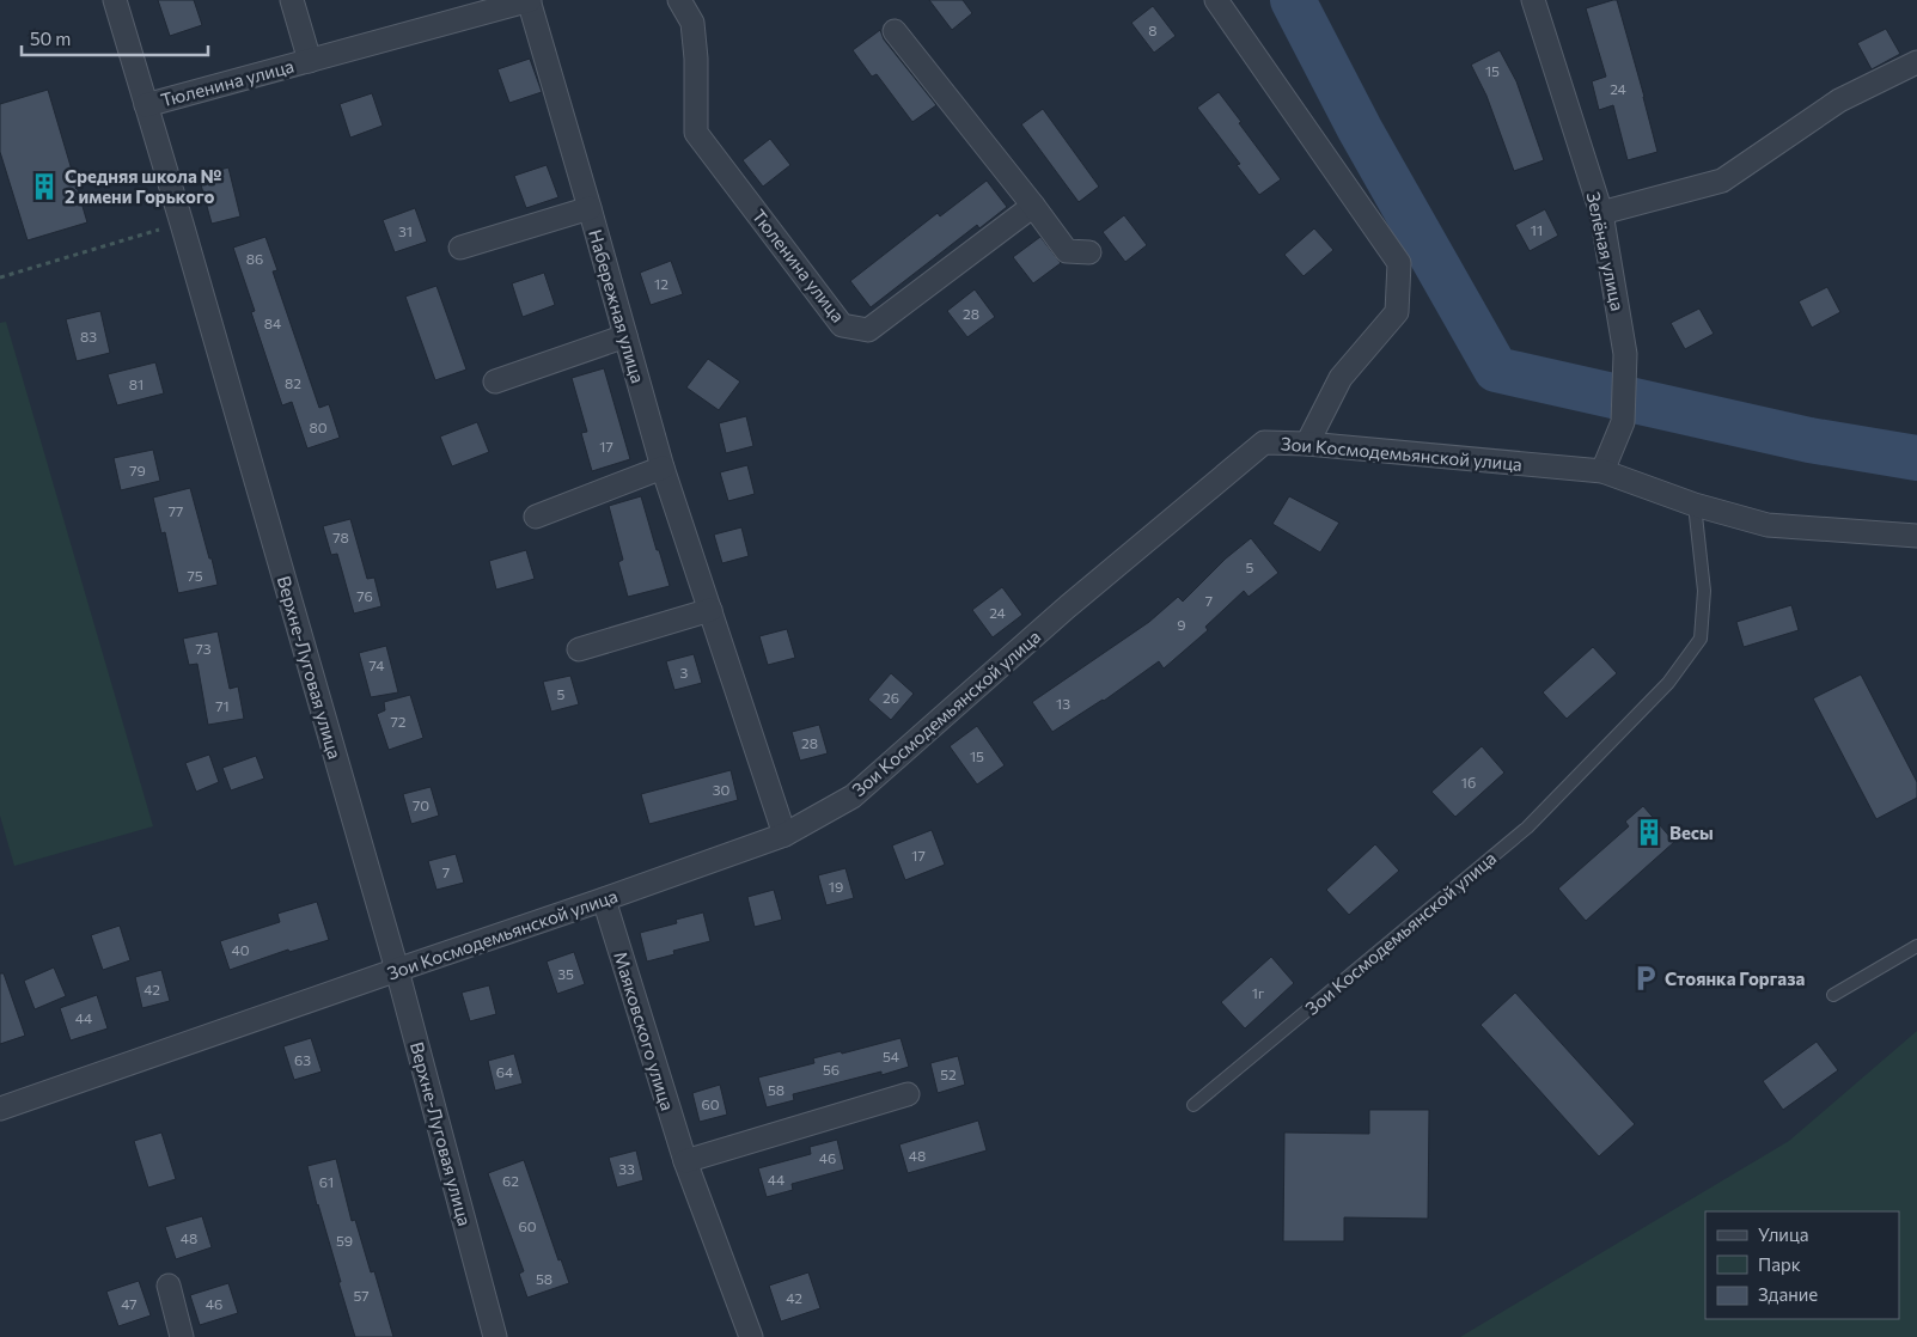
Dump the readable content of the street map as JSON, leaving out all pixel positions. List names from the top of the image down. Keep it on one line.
{"streets":{"street":["Тюленина улица","Зелёная улица","Набережная улица","Зои Космодемьянской улица","Верхне-Луговая улица","Маяковского улица"]},"crossings":[["Тюленина улица","Набережная улица"],["Тюленина улица","Верхне-Луговая улица"],["Зелёная улица","Зои Космодемьянской улица"],["Набережная улица","Зои Космодемьянской улица"],["Зои Космодемьянской улица","Верхне-Луговая улица"],["Зои Космодемьянской улица","Маяковского улица"]],"places":{"building":["Средняя школа № 2 имени Горького","Весы"],"parking":["Стоянка Горгаза"]},"house_numbers":["8","15","24","11","31","86","12","28","84","83","82","81","80","17","79","77","78","5","75","76","7","24","9","73","74","3","5","26","13","71","72","28","15","1б","30","70","17","7","19","40","35","42","1г","44","54","63","56","64","52","58","60","48","46","33","44","62","61","60","48","59","58","57","42","47","46"],"legend":["Улица","Парк","Здание"],"scale_bar":"50 m"}
